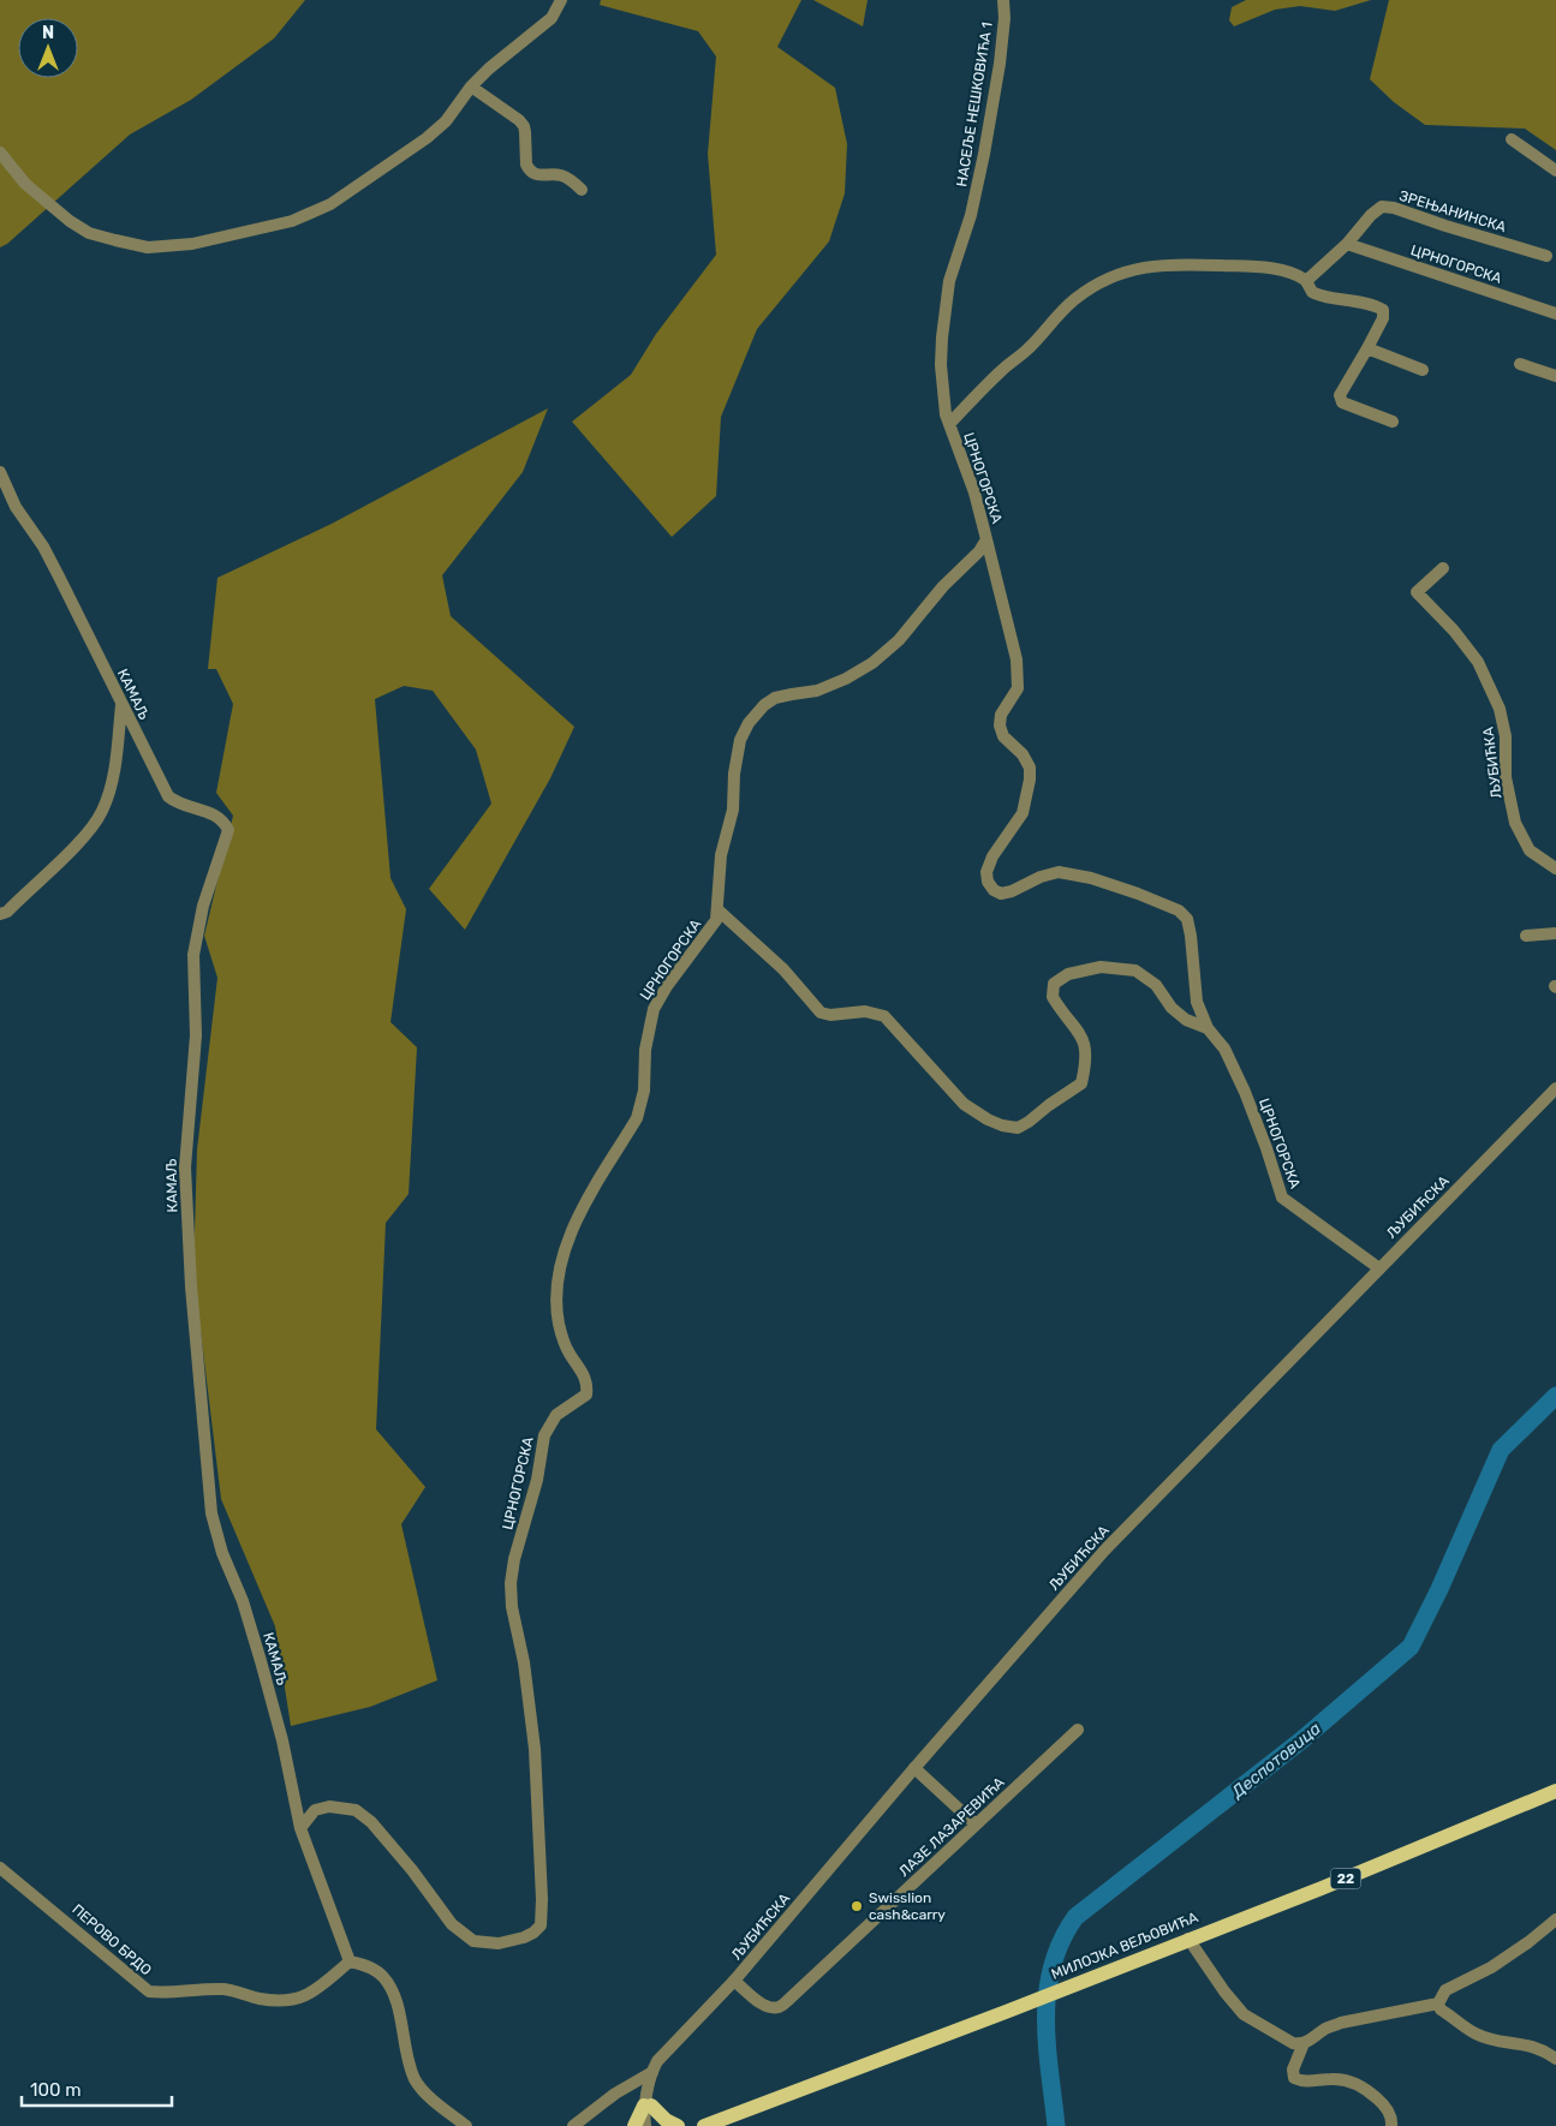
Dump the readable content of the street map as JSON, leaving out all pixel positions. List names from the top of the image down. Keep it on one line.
{"streets":{"main road":["22","МИЛОЈКА ВЕЉОВИЋА"],"street":["НАСЕЉЕ НЕШКОВИЋА 1","ЗРЕЊАНИНСКА","ЦРНОГОРСКА","КАМАЉ","ЉУБИЋКА","ЉУБИЋСКА","ЛАЗЕ ЛАЗАРЕВИЋА","ПЕРОВО БРДО"]},"crossings":[["НАСЕЉЕ НЕШКОВИЋА 1","ЦРНОГОРСКА"],["ЗРЕЊАНИНСКА","ЦРНОГОРСКА"],["ЦРНОГОРСКА","КАМАЉ"],["ЦРНОГОРСКА","ЉУБИЋСКА"],["КАМАЉ","ПЕРОВО БРДО"],["ЉУБИЋСКА","ЛАЗЕ ЛАЗАРЕВИЋА"]],"water":["Деспотовица"],"places":["Swisslion cash&carry"],"scale_bar":"100 m","north":"top"}
